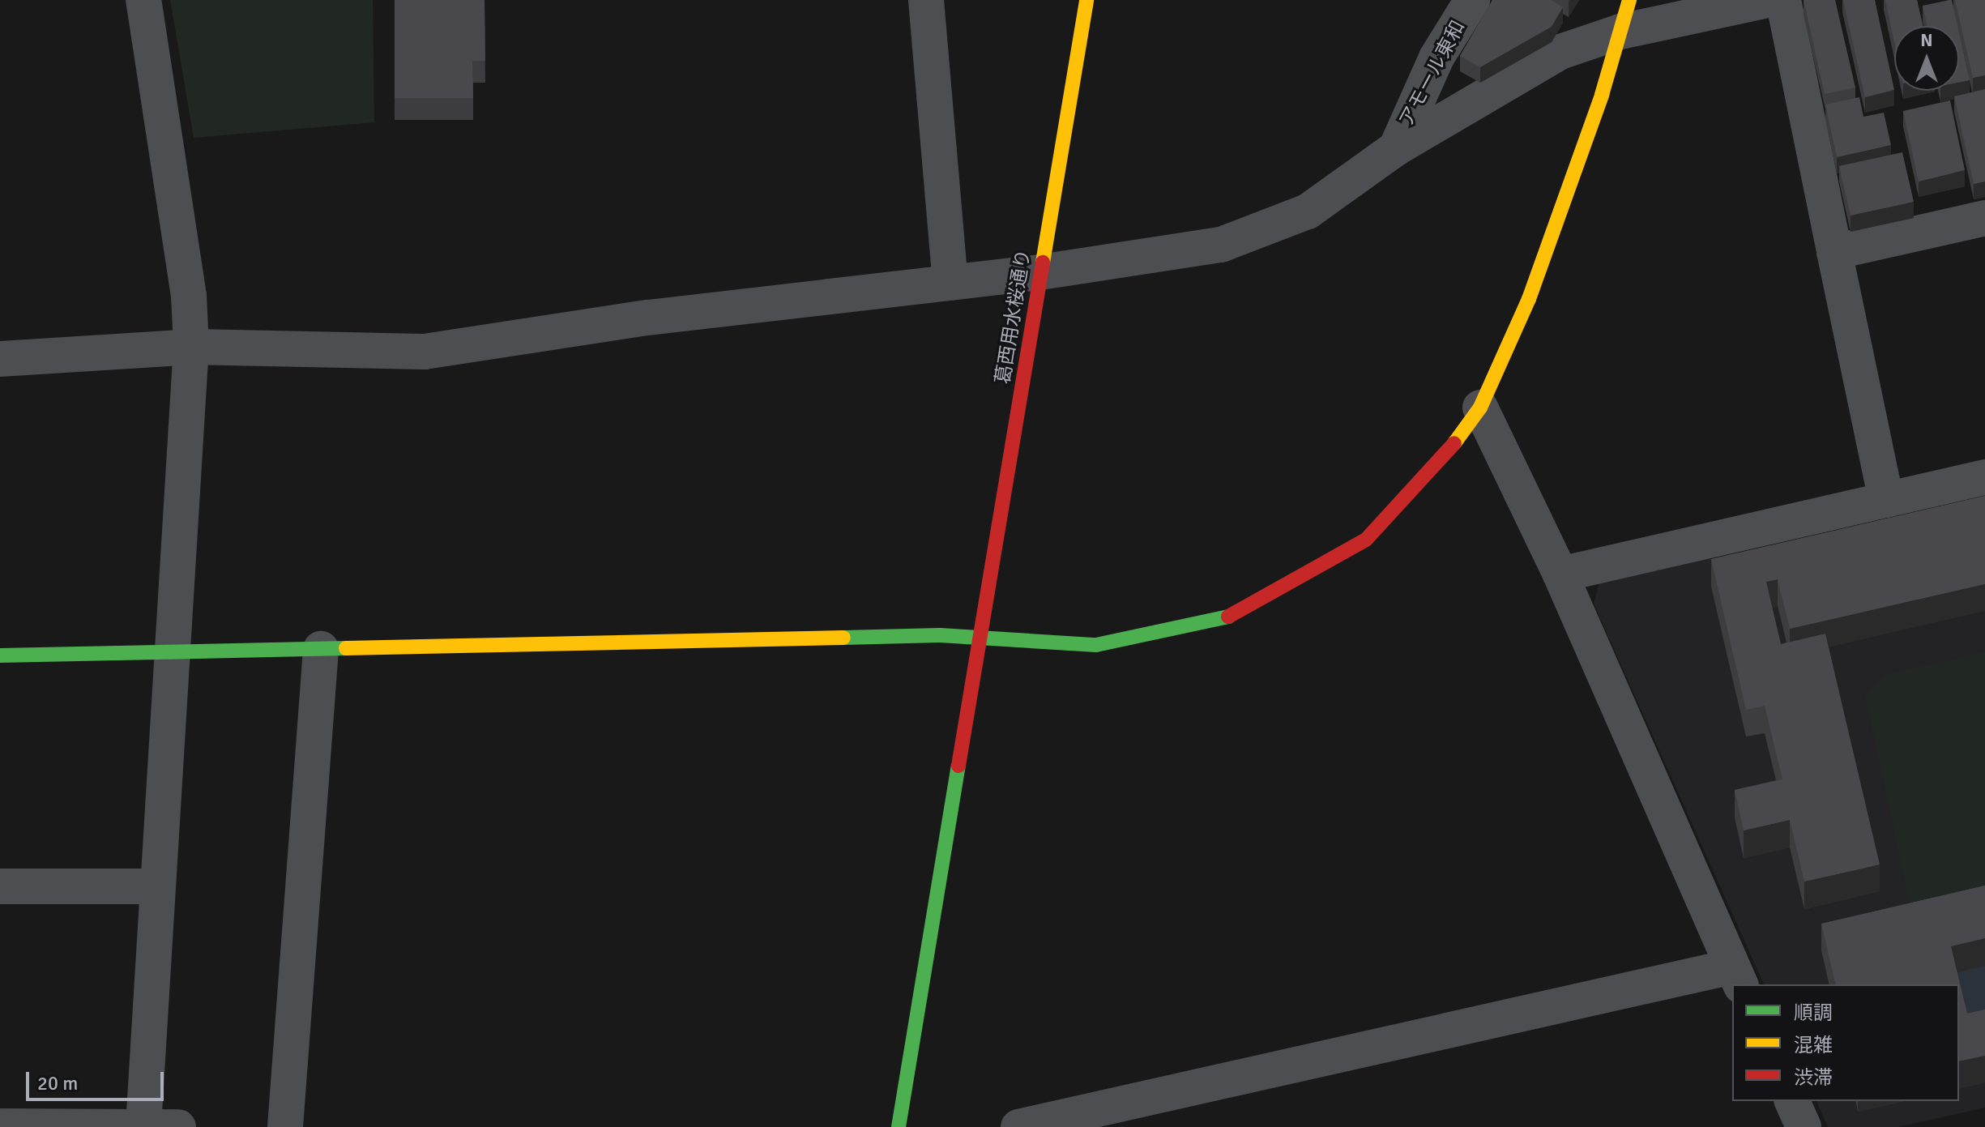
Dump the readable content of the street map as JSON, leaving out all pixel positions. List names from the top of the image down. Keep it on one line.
{"streets":{"street":["アモール東和","葛西用水桜通り"]},"legend":["順調","混雑","渋滞"],"scale_bar":"20 m","north":"top"}
